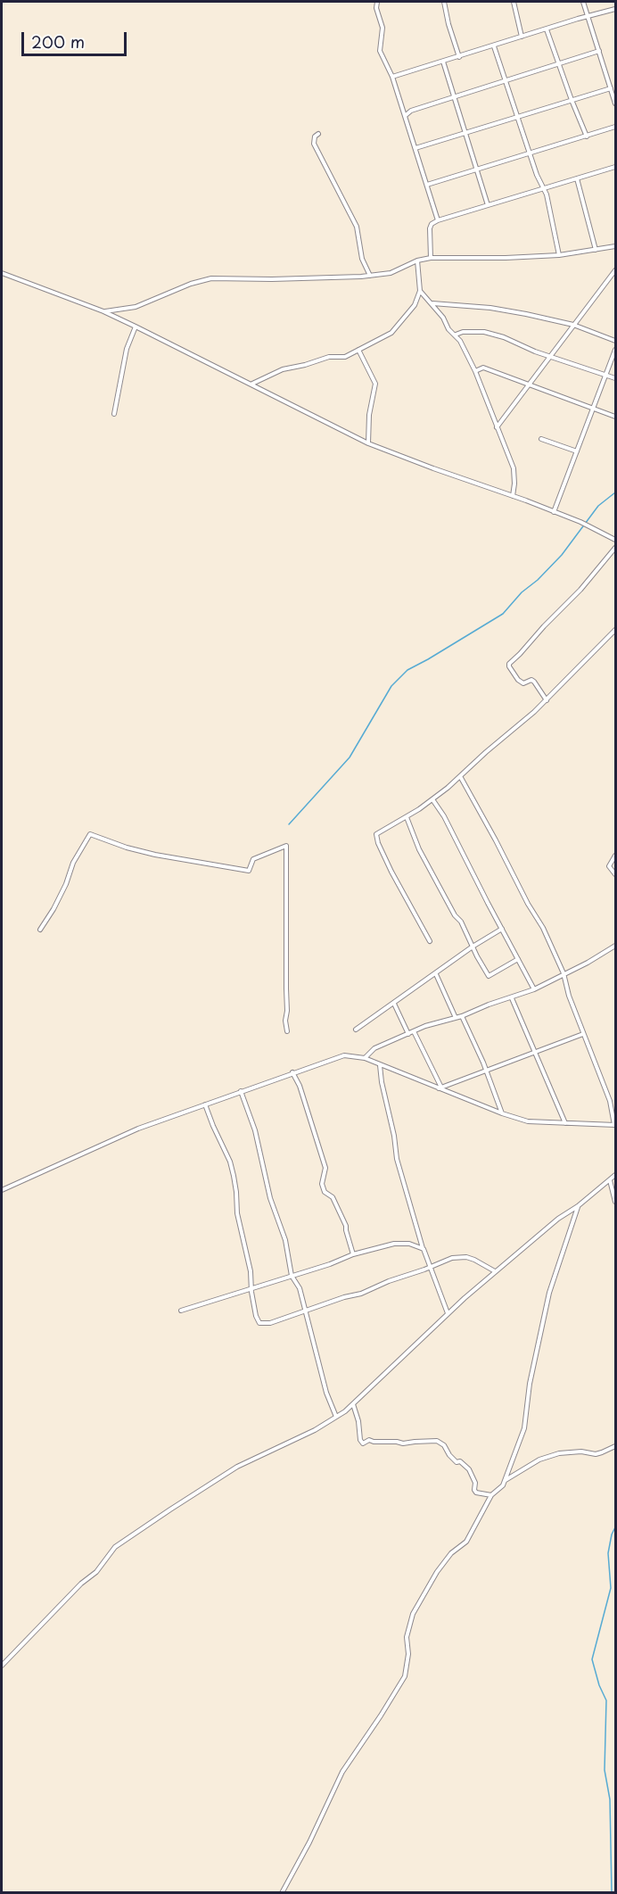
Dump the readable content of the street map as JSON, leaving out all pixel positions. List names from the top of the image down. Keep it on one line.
{"scale_bar":"200 m"}
